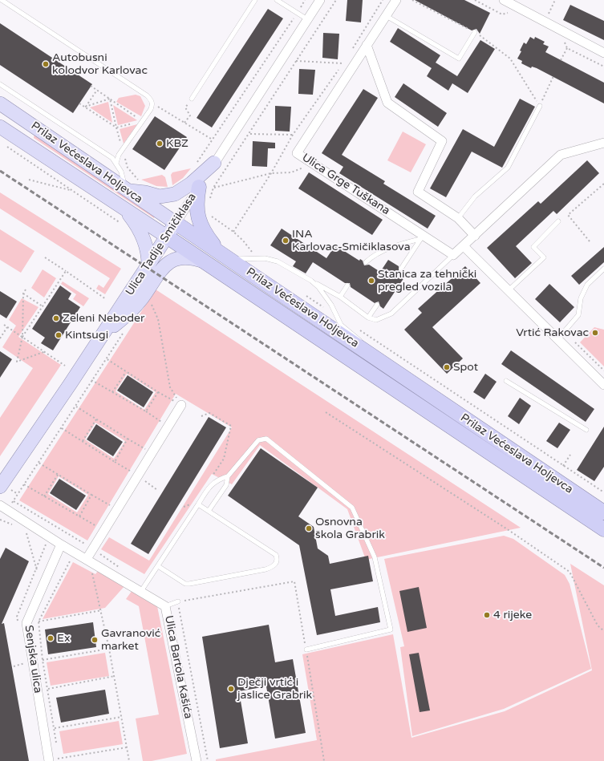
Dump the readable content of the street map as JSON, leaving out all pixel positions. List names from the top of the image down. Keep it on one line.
{"streets":{"highway":["Prilaz Većeslava Holjevca"],"main road":["Ulica Tadije Smičiklasa"],"street":["Ulica Grge Tuškana","Senjska ulica","Ulica Bartola Kašića"]},"crossings":[["Prilaz Većeslava Holjevca","Ulica Tadije Smičiklasa"],["Senjska ulica","Ulica Bartola Kašića"]],"places":["Autobusni kolodvor Karlovac","KBZ","INA Karlovac-Smičiklasova","Stanica za tehnički pregled vozila","Zeleni Neboder","Vrtić Rakovac","Kintsugi","Spot","Osnovna škola Grabrik","4 rijeke","Ex","Gavranović market","Dječji vrtić i jaslice Grabrik"]}
